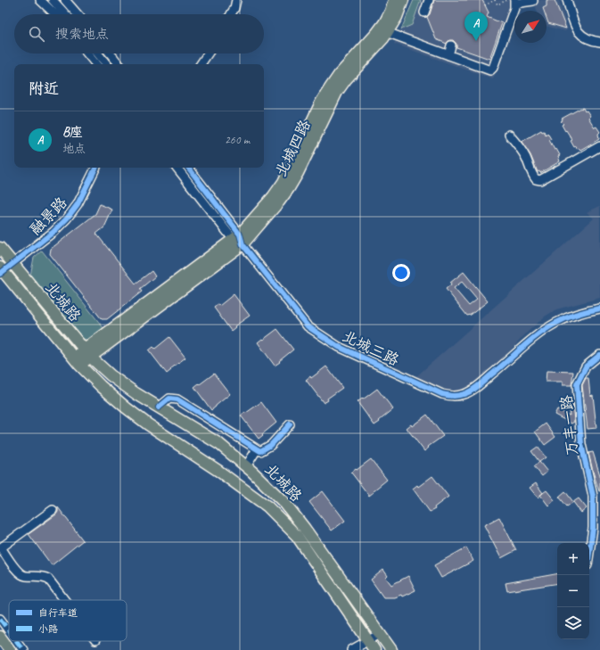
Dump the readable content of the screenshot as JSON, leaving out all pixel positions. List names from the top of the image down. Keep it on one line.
{"streets":{"main road":["北城四路","北城路"],"street":["融景路","北城三路","万丰一路"]},"crossings":[["北城四路","北城路"],["北城四路","北城三路"],["融景路","北城路"]],"legend":["自行车道","小路"],"north":"top right","page":{"pins":"A","search":"搜索地点","heading":"附近","list":[{"mark":"A","name":"B座","note":"地点","value":"260 m"}],"map_buttons":["+","−"]}}
